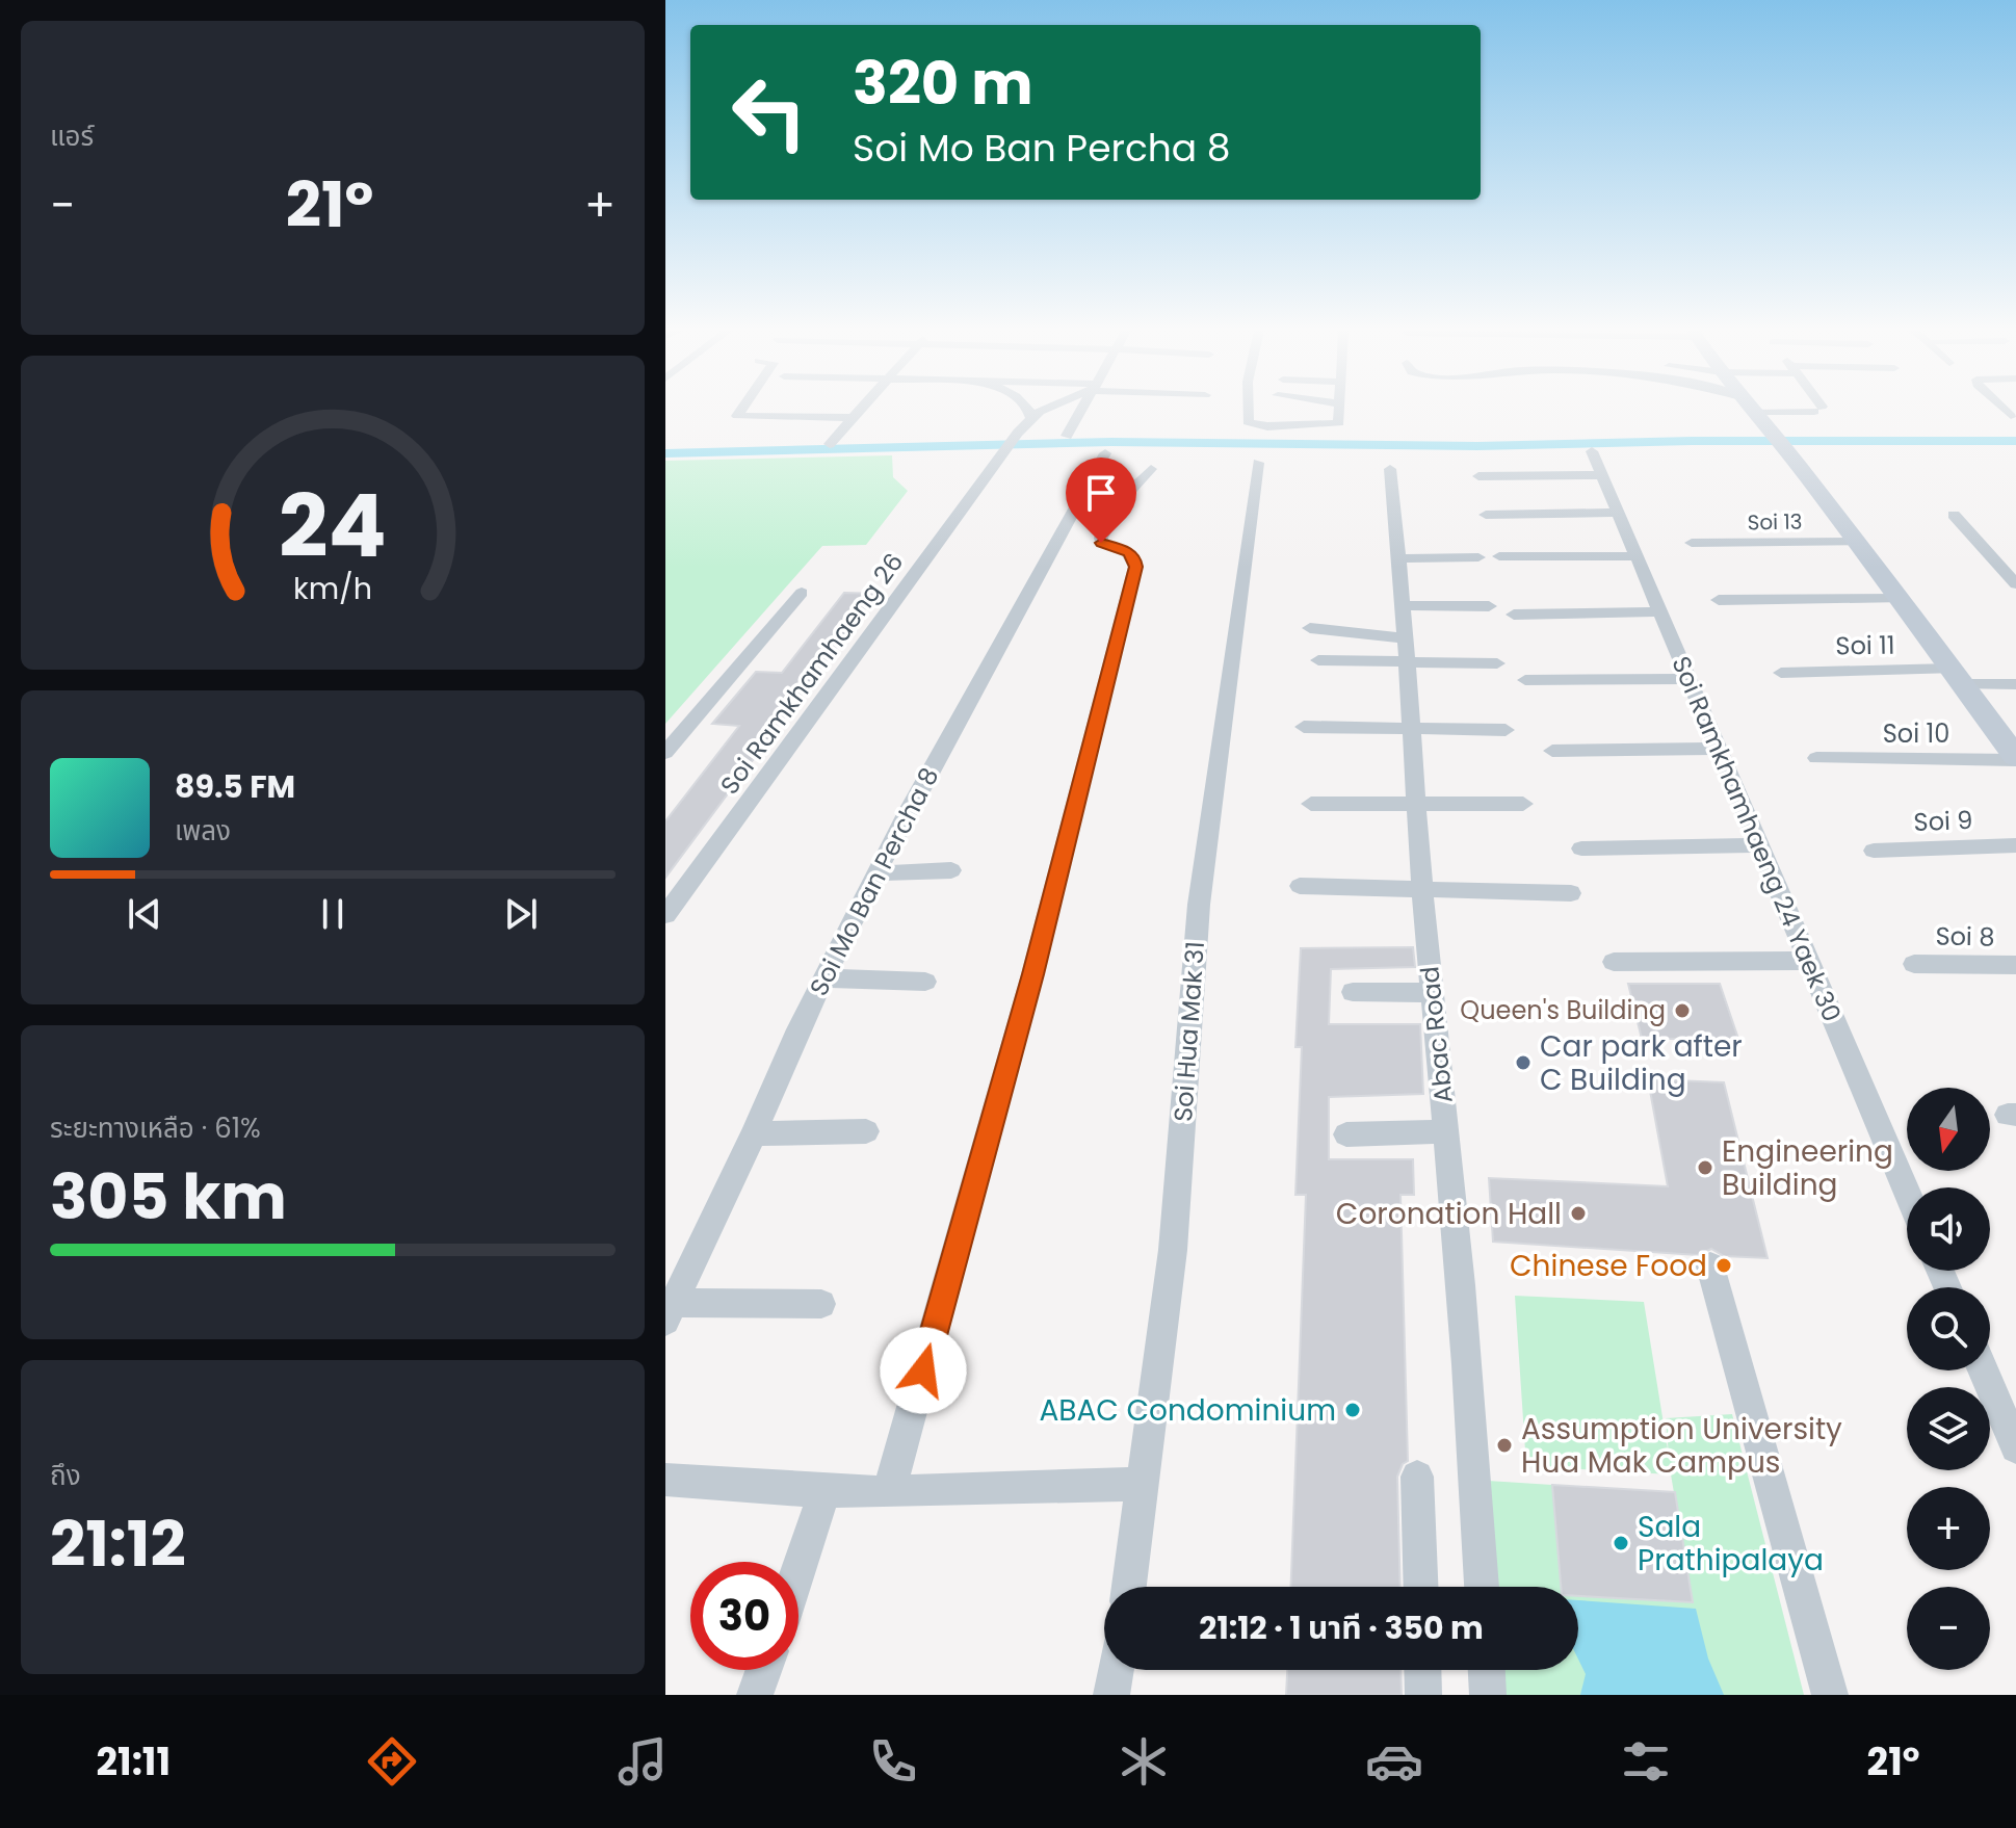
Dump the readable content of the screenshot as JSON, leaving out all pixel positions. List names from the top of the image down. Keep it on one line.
{"streets":{"street":["Soi 13","Soi 11","Soi Ramkhamhaeng 26","Soi 10","Soi 9","Soi Ramkhamhaeng 24 Yaek 30","Soi Mo Ban Percha 8","Soi 8","Soi Hua Mak 31","Abac Road"]},"places":["Queen's Building","Car park after C Building","Engineering Building","Coronation Hall","Chinese Food","ABAC Condominium","Assumption University Hua Mak Campus","Sala Prathipalaya"],"north":"bottom","page":{"tile":["แอร์",["ระยะทางเหลือ · 61%","305 km"],["ถึง","21:12"]],"turn":["320 m","Soi Mo Ban Percha 8"],"heat":["−","21°","+"],"song":["89.5 FM","เพลง"],"map_buttons":["+","−"],"limit":"30","trip":"21:12 · 1 นาที · 350 m","tabs":["21:11","21°"],"gauge":["24","km/h"]}}
